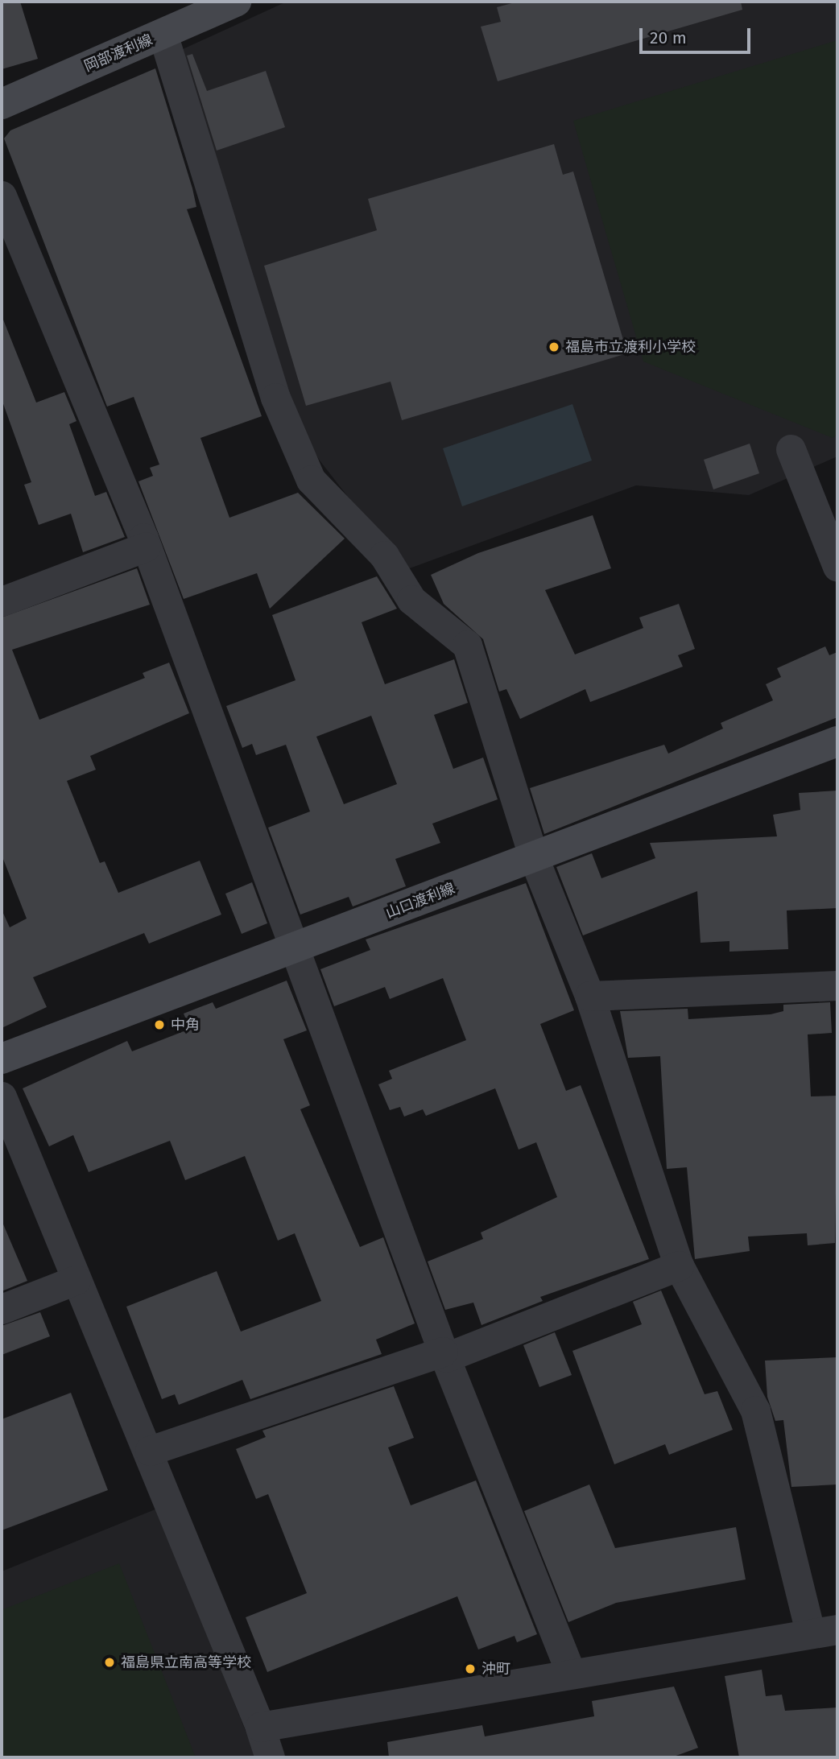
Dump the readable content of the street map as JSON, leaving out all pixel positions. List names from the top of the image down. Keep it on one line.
{"streets":{"main road":["岡部渡利線","山口渡利線"]},"places":["福島市立渡利小学校","中角","福島県立南高等学校","沖町"],"scale_bar":"20 m"}
